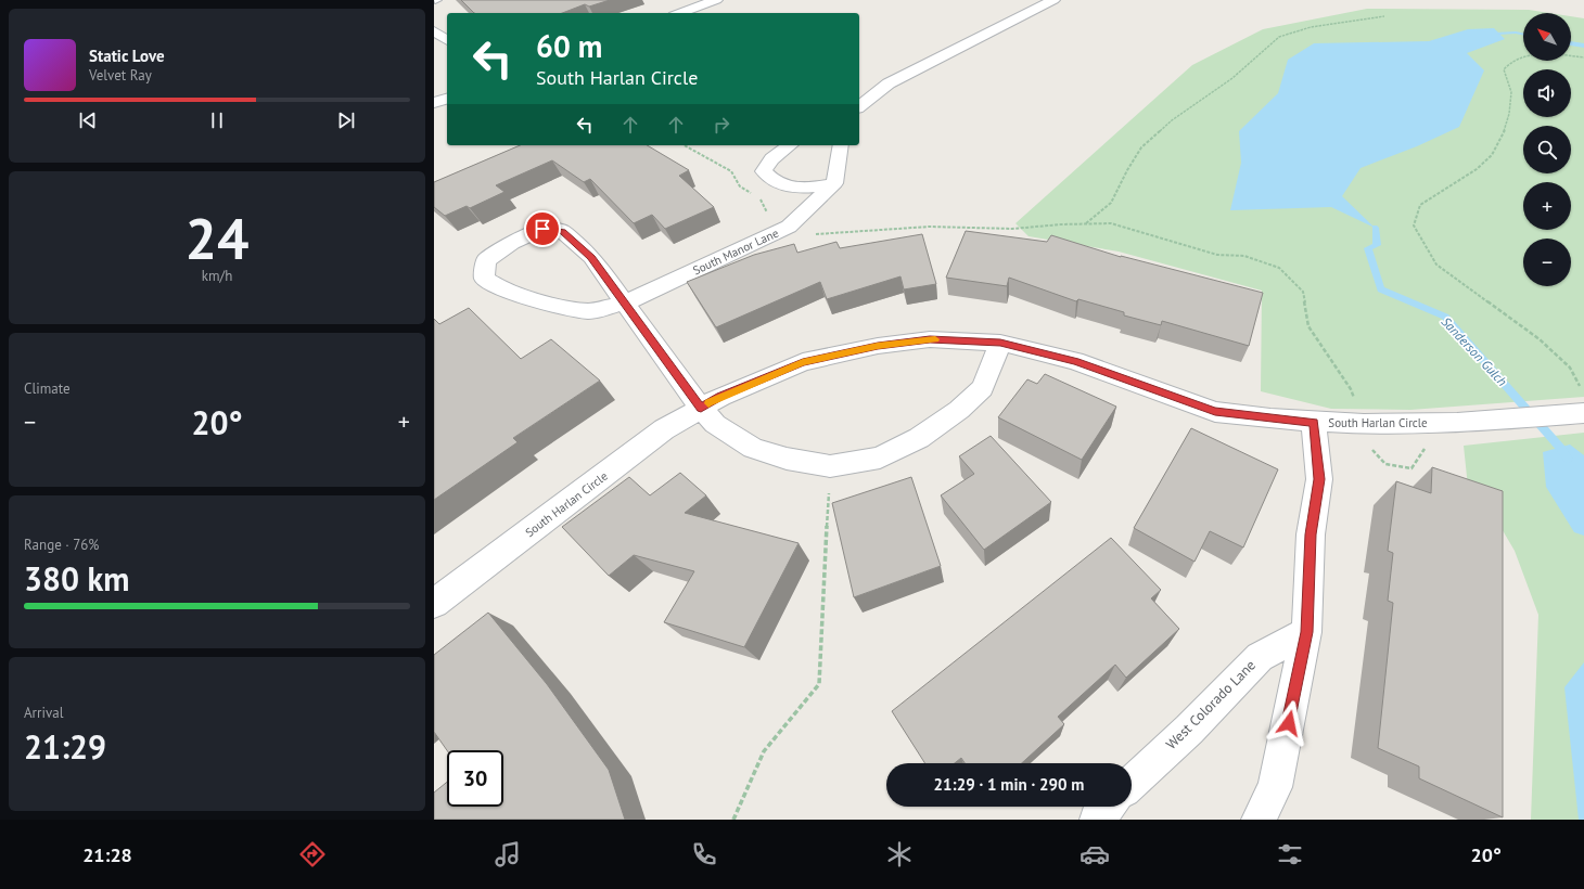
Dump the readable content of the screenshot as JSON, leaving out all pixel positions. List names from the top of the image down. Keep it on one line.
{"streets":{"street":["South Manor Lane","South Harlan Circle","West Colorado Lane"]},"water":["Sanderson Gulch"],"north":"top left","page":{"map_buttons":["+","−"],"turn":["60 m","South Harlan Circle"],"song":["Static Love","Velvet Ray"],"tile":[["24","km/h"],"Climate",["Range · 76%","380 km"],["Arrival","21:29"]],"heat":["−","20°","+"],"limit":"30","trip":"21:29 · 1 min · 290 m","tabs":["21:28","20°"]}}
